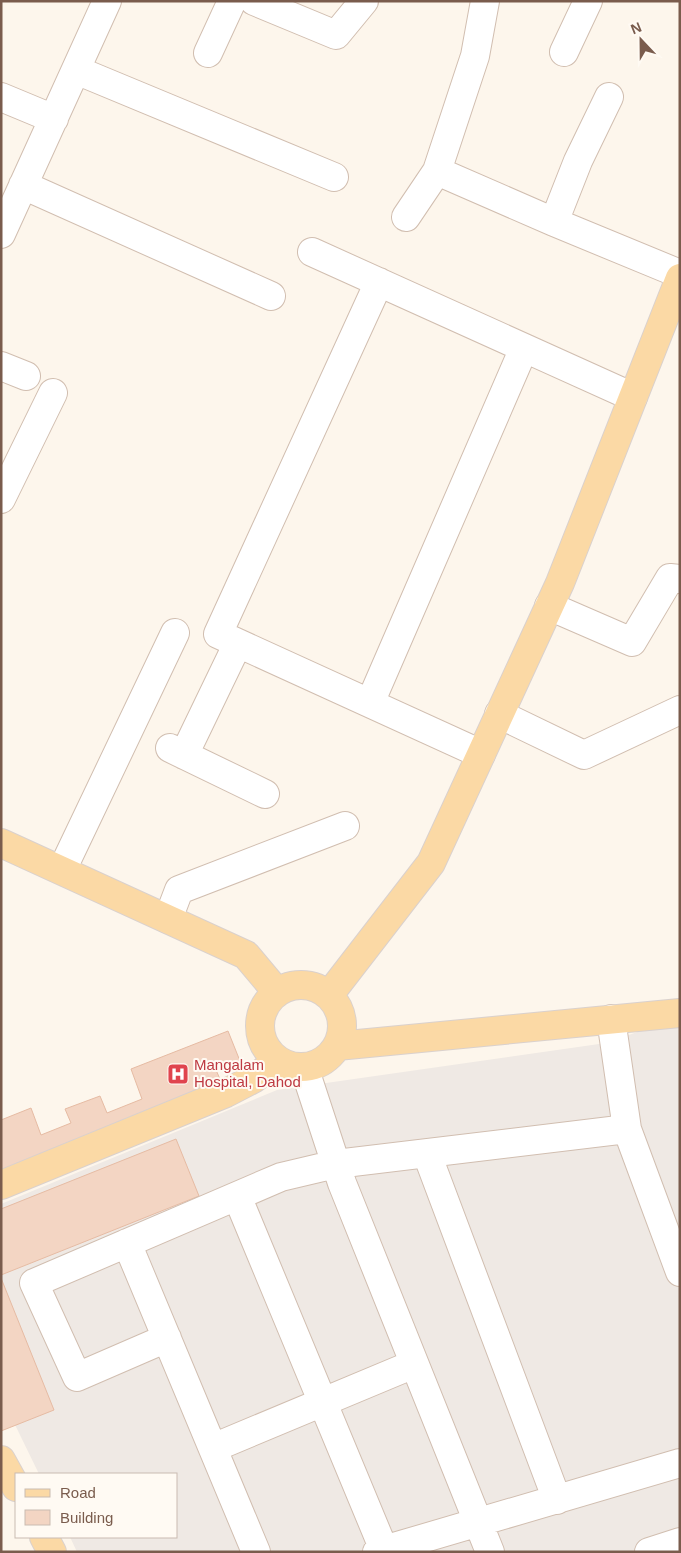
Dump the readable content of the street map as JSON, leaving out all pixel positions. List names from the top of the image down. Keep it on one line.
{"places":{"hospital":["Mangalam Hospital, Dahod"]},"legend":["Road","Building"],"north":"top"}
